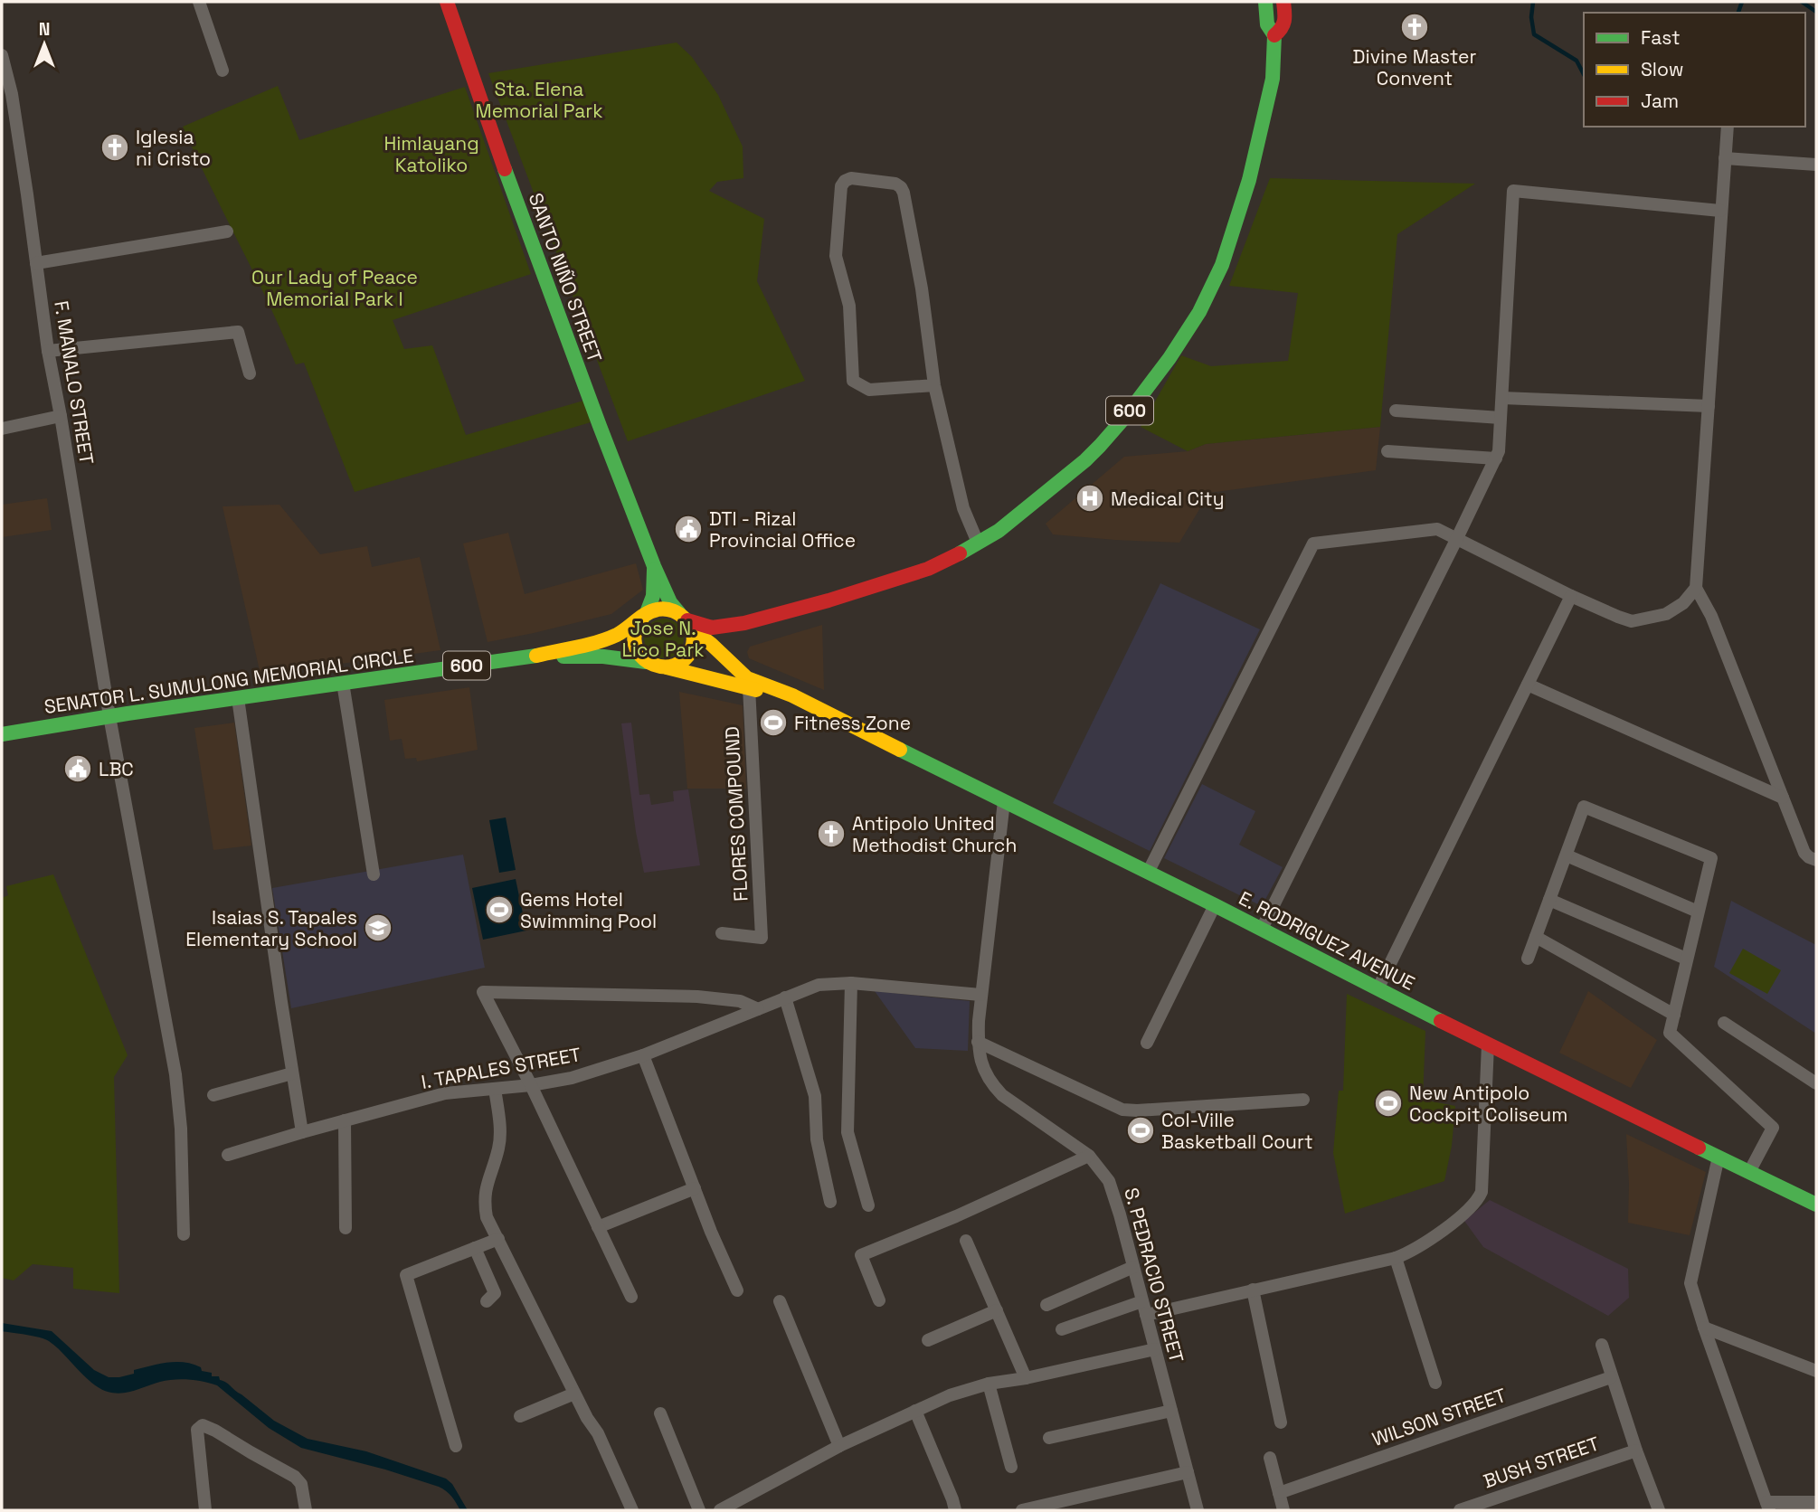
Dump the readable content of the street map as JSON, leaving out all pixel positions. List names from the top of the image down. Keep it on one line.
{"streets":{"main road":["SANTO NIÑO STREET","600","SENATOR L. SUMULONG MEMORIAL CIRCLE","E. RODRIGUEZ AVENUE"],"street":["F. MANALO STREET","FLORES COMPOUND","I. TAPALES STREET","S. PEDRACIO STREET","WILSON STREET","BUSH STREET"]},"crossings":[["SANTO NIÑO STREET","600"],["SANTO NIÑO STREET","SENATOR L. SUMULONG MEMORIAL CIRCLE"],["SANTO NIÑO STREET","E. RODRIGUEZ AVENUE"],["F. MANALO STREET","SENATOR L. SUMULONG MEMORIAL CIRCLE"],["600","SENATOR L. SUMULONG MEMORIAL CIRCLE"],["600","E. RODRIGUEZ AVENUE"],["SENATOR L. SUMULONG MEMORIAL CIRCLE","E. RODRIGUEZ AVENUE"],["FLORES COMPOUND","E. RODRIGUEZ AVENUE"],["E. RODRIGUEZ AVENUE","S. PEDRACIO STREET"],["I. TAPALES STREET","S. PEDRACIO STREET"]],"parks":["Sta. Elena Memorial Park","Himlayang Katoliko","Our Lady of Peace Memorial Park I","Jose N. Lico Park"],"places":{"church":["Divine Master Convent","Iglesia ni Cristo","Antipolo United Methodist Church"],"hospital":["Medical City"],"public building":["DTI - Rizal Provincial Office","LBC"],"sports":["Fitness Zone","Gems Hotel Swimming Pool","New Antipolo Cockpit Coliseum","Col-Ville Basketball Court"],"school or university":["Isaias S. Tapales Elementary School"]},"legend":["Fast","Slow","Jam"],"north":"top"}
